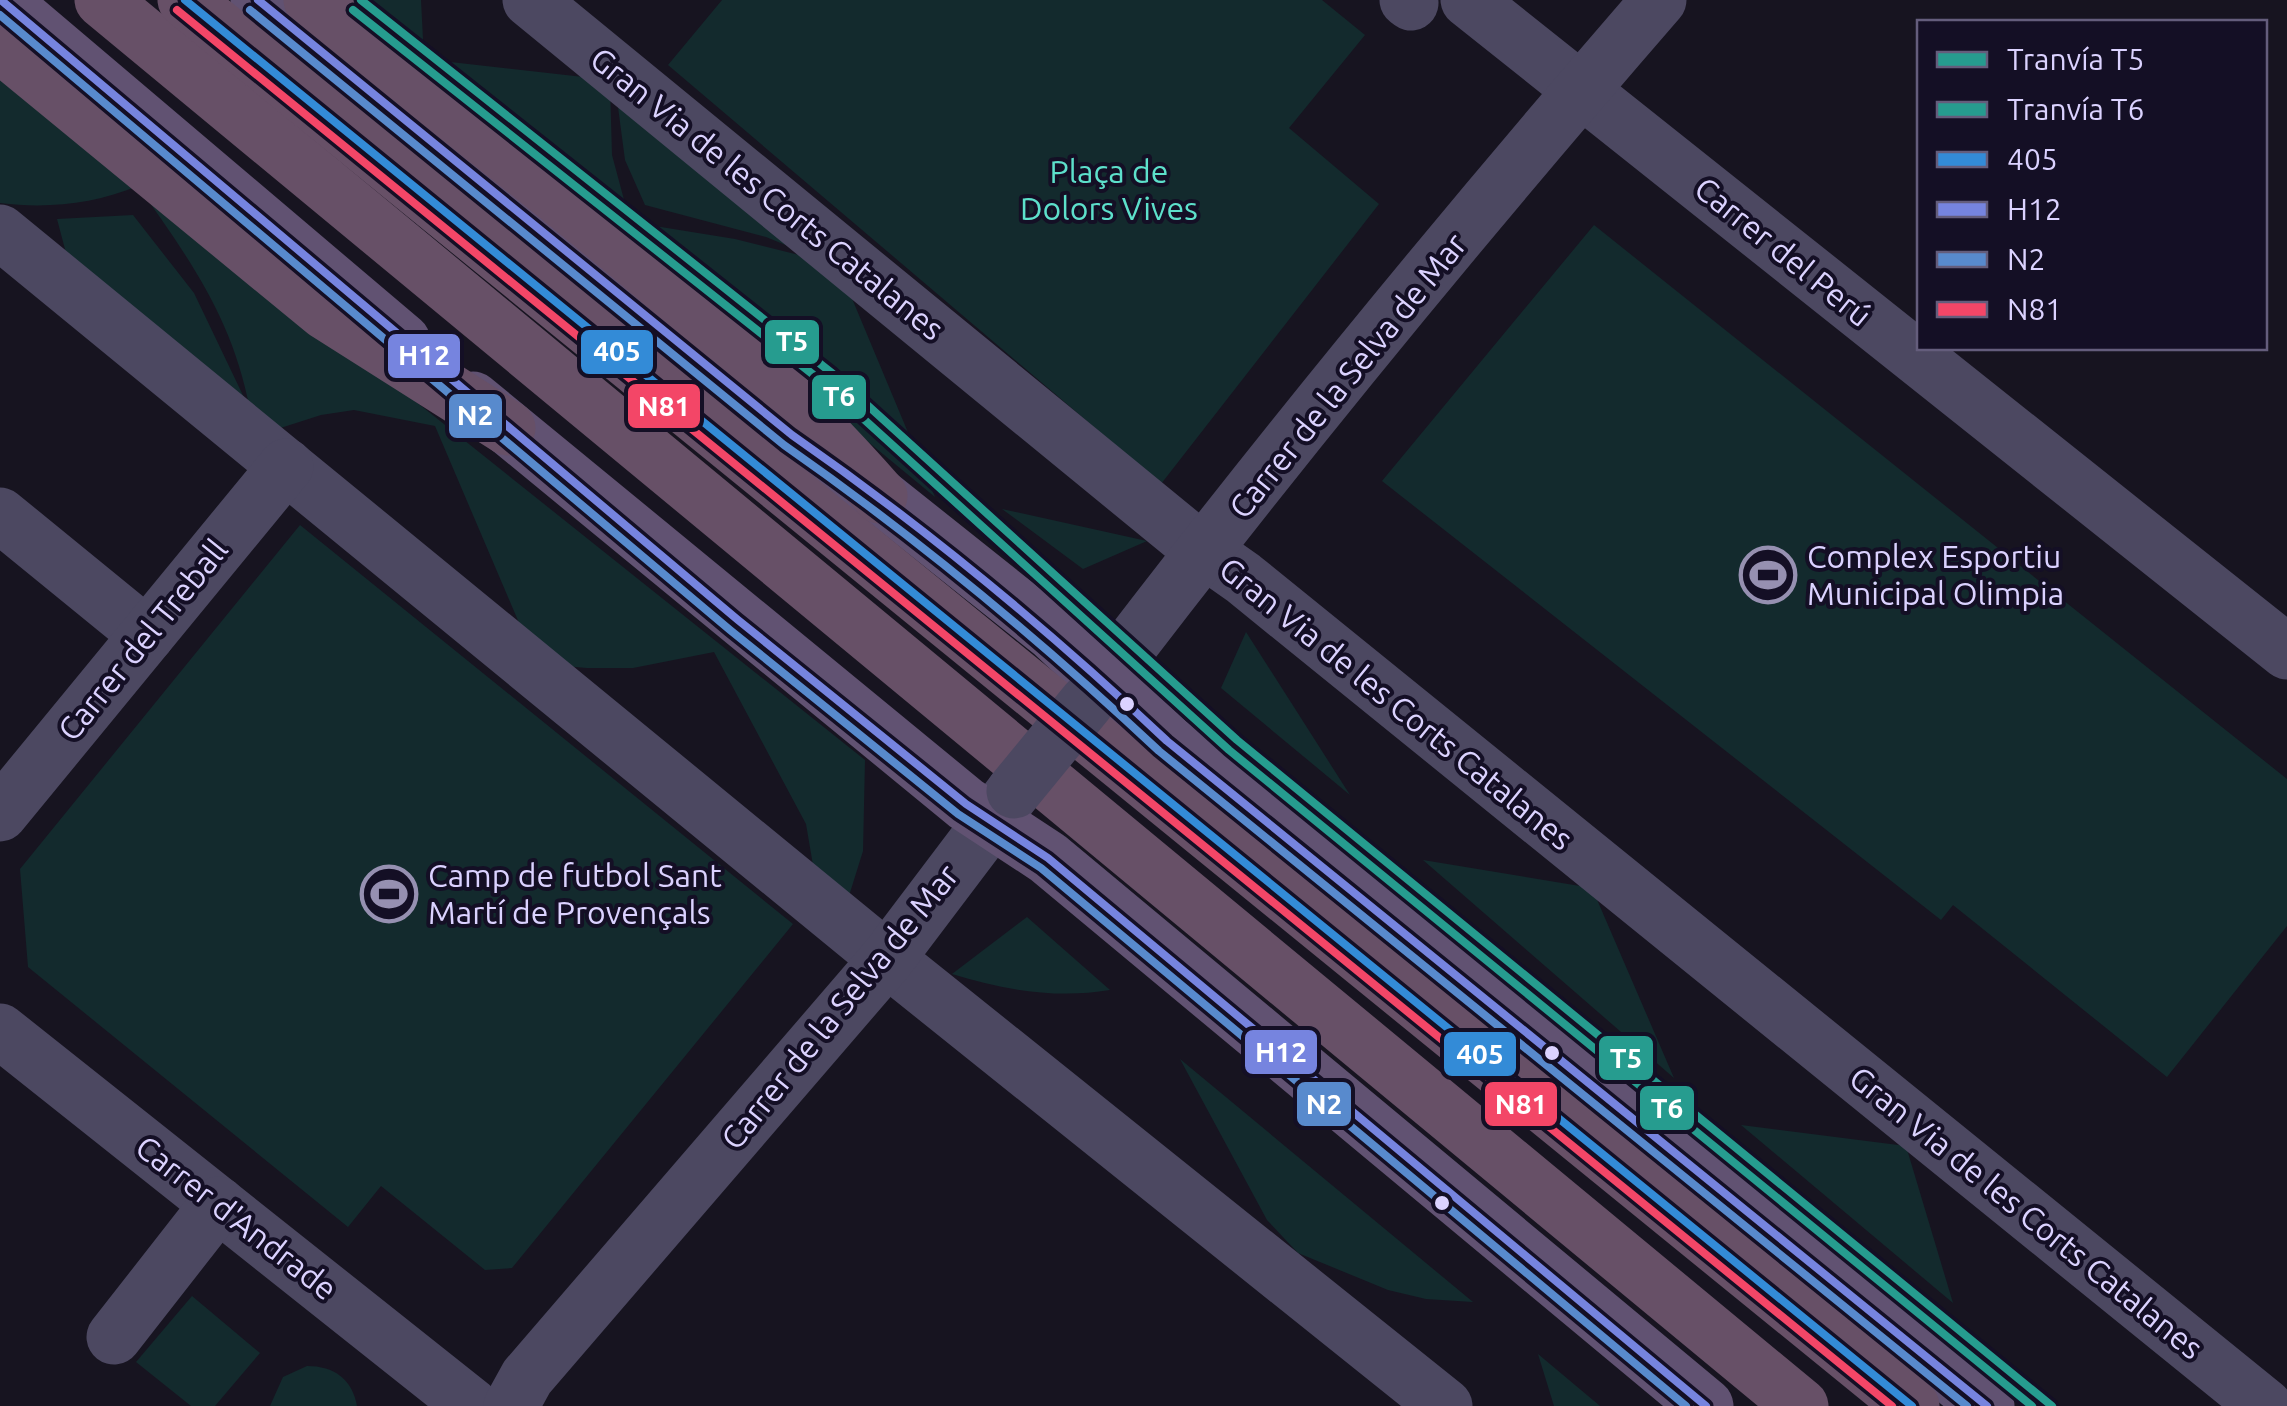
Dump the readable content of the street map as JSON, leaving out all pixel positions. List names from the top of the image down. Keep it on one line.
{"streets":{"street":["Gran Via de les Corts Catalanes","Carrer del Perú","Carrer de la Selva de Mar","Carrer del Treball","Carrer d'Andrade"]},"crossings":[["Gran Via de les Corts Catalanes","Carrer de la Selva de Mar"],["Carrer del Perú","Carrer de la Selva de Mar"]],"parks":["Plaça de Dolors Vives"],"places":{"sports":["Complex Esportiu Municipal Olimpia","Camp de futbol Sant Martí de Provençals"]},"lines":["tram line T5","transit line 405","transit line H12","tram line T6","transit line N2","transit line N81"],"legend":["Tranvía T5","Tranvía T6","405","H12","N2","N81"]}
